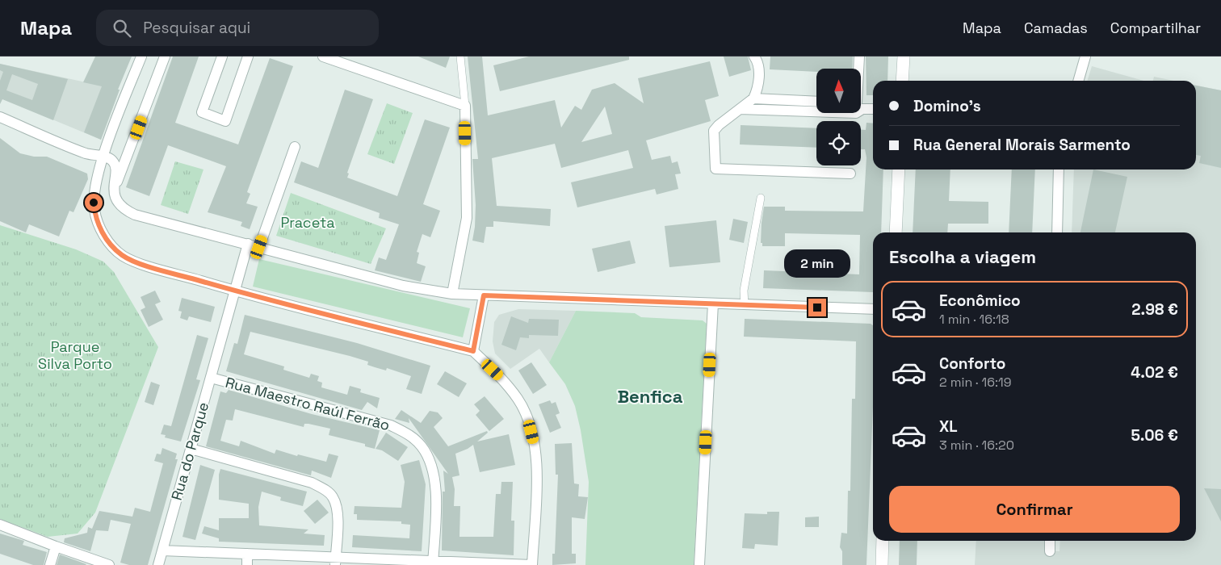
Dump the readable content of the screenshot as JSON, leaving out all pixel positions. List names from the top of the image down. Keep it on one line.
{"streets":{"street":["Rua Maestro Raúl Ferrão","Rua do Parque"]},"crossings":[["Rua Maestro Raúl Ferrão","Rua do Parque"]],"districts":["Benfica"],"parks":["Praceta","Parque Silva Porto"],"north":"top","page":{"header":"Mapa","search":"Pesquisar aqui","nav":["Mapa","Camadas","Compartilhar"],"banner":["Domino's","Rua General Morais Sarmento"],"heading":"Escolha a viagem","bubble":"2 min","list":[{"name":"Econômico","note":"1 min · 16:18","value":"2.98 €"},{"name":"Conforto","note":"2 min · 16:19","value":"4.02 €"},{"name":"XL","note":"3 min · 16:20","value":"5.06 €"}],"buttons":"Confirmar"}}
